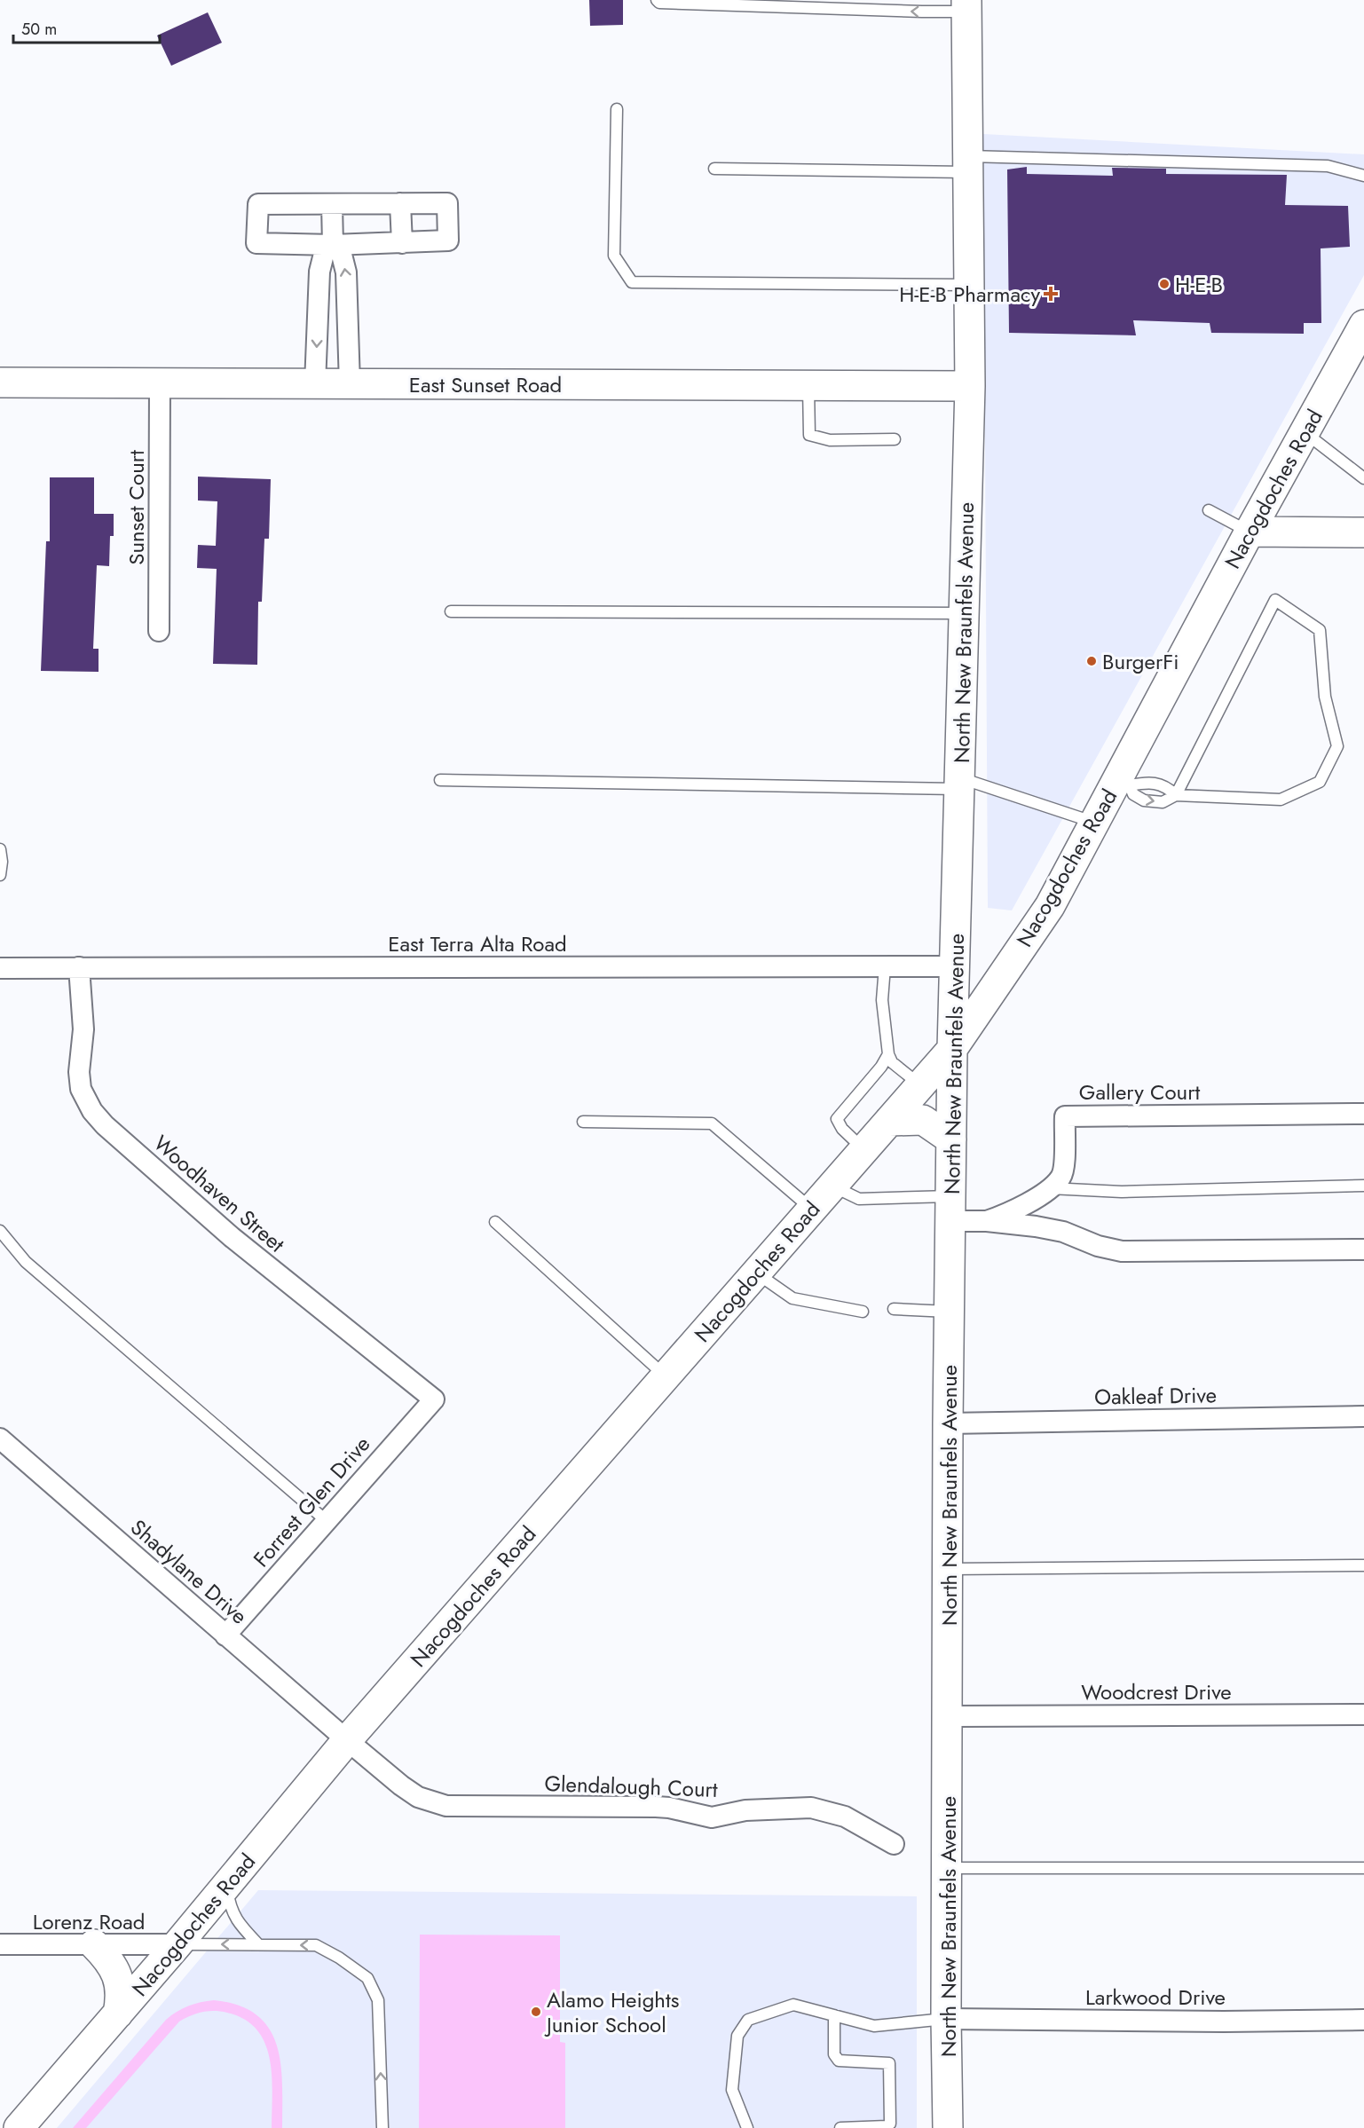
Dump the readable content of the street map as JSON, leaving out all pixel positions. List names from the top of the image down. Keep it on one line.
{"streets":{"street":["East Sunset Road","Nacogdoches Road","Sunset Court","North New Braunfels Avenue","East Terra Alta Road","Gallery Court","Woodhaven Street","Oakleaf Drive","Forrest Glen Drive","Shadylane Drive","Woodcrest Drive","Glendalough Court","Lorenz Road","Larkwood Drive"]},"crossings":[["East Sunset Road","Sunset Court"],["East Sunset Road","North New Braunfels Avenue"],["Nacogdoches Road","North New Braunfels Avenue"],["Nacogdoches Road","Shadylane Drive"],["Nacogdoches Road","Glendalough Court"],["Nacogdoches Road","Lorenz Road"],["North New Braunfels Avenue","East Terra Alta Road"],["North New Braunfels Avenue","Gallery Court"],["North New Braunfels Avenue","Oakleaf Drive"],["North New Braunfels Avenue","Woodcrest Drive"],["North New Braunfels Avenue","Larkwood Drive"],["East Terra Alta Road","Woodhaven Street"],["Woodhaven Street","Forrest Glen Drive"],["Forrest Glen Drive","Shadylane Drive"],["Shadylane Drive","Glendalough Court"]],"places":{"other":["H-E-B","BurgerFi","Alamo Heights Junior School"],"health":["H-E-B Pharmacy"]},"scale_bar":"50 m"}
